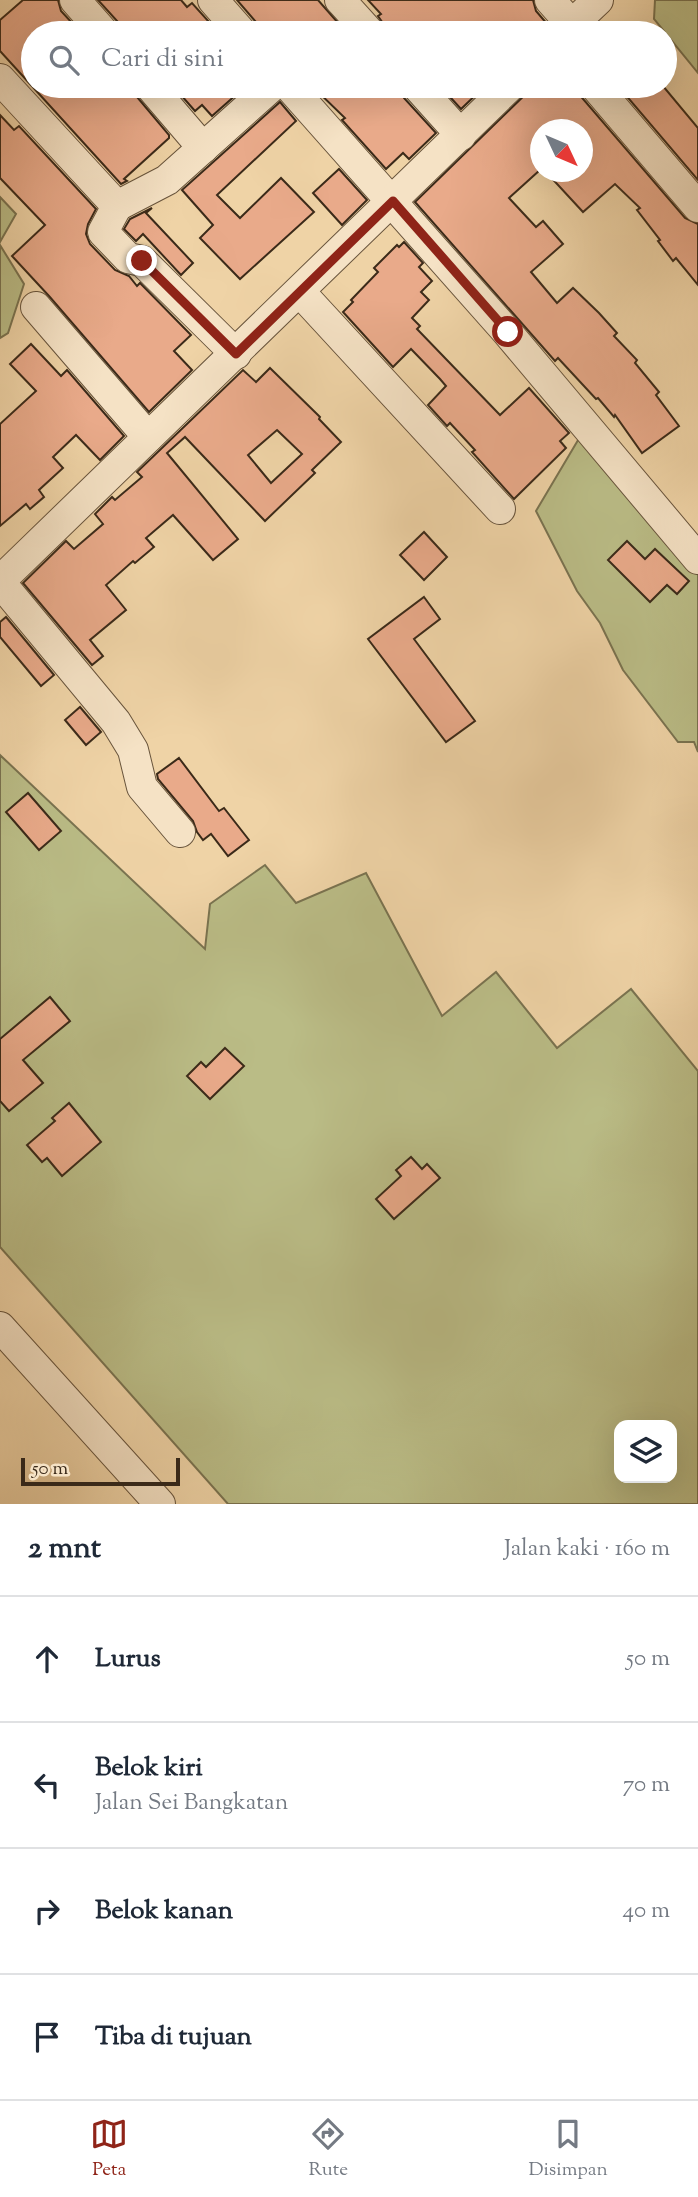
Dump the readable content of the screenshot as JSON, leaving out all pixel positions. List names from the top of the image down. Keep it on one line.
{"scale_bar":"50 m","north":"bottom right","page":{"search":"Cari di sini","scale":"50 m","heading":["2 mnt","Jalan kaki · 160 m"],"list":[["Lurus","50 m"],["Belok kiri","Jalan Sei Bangkatan","70 m"],["Belok kanan","40 m"],"Tiba di tujuan"],"nav":["Peta","Rute","Disimpan"]}}
